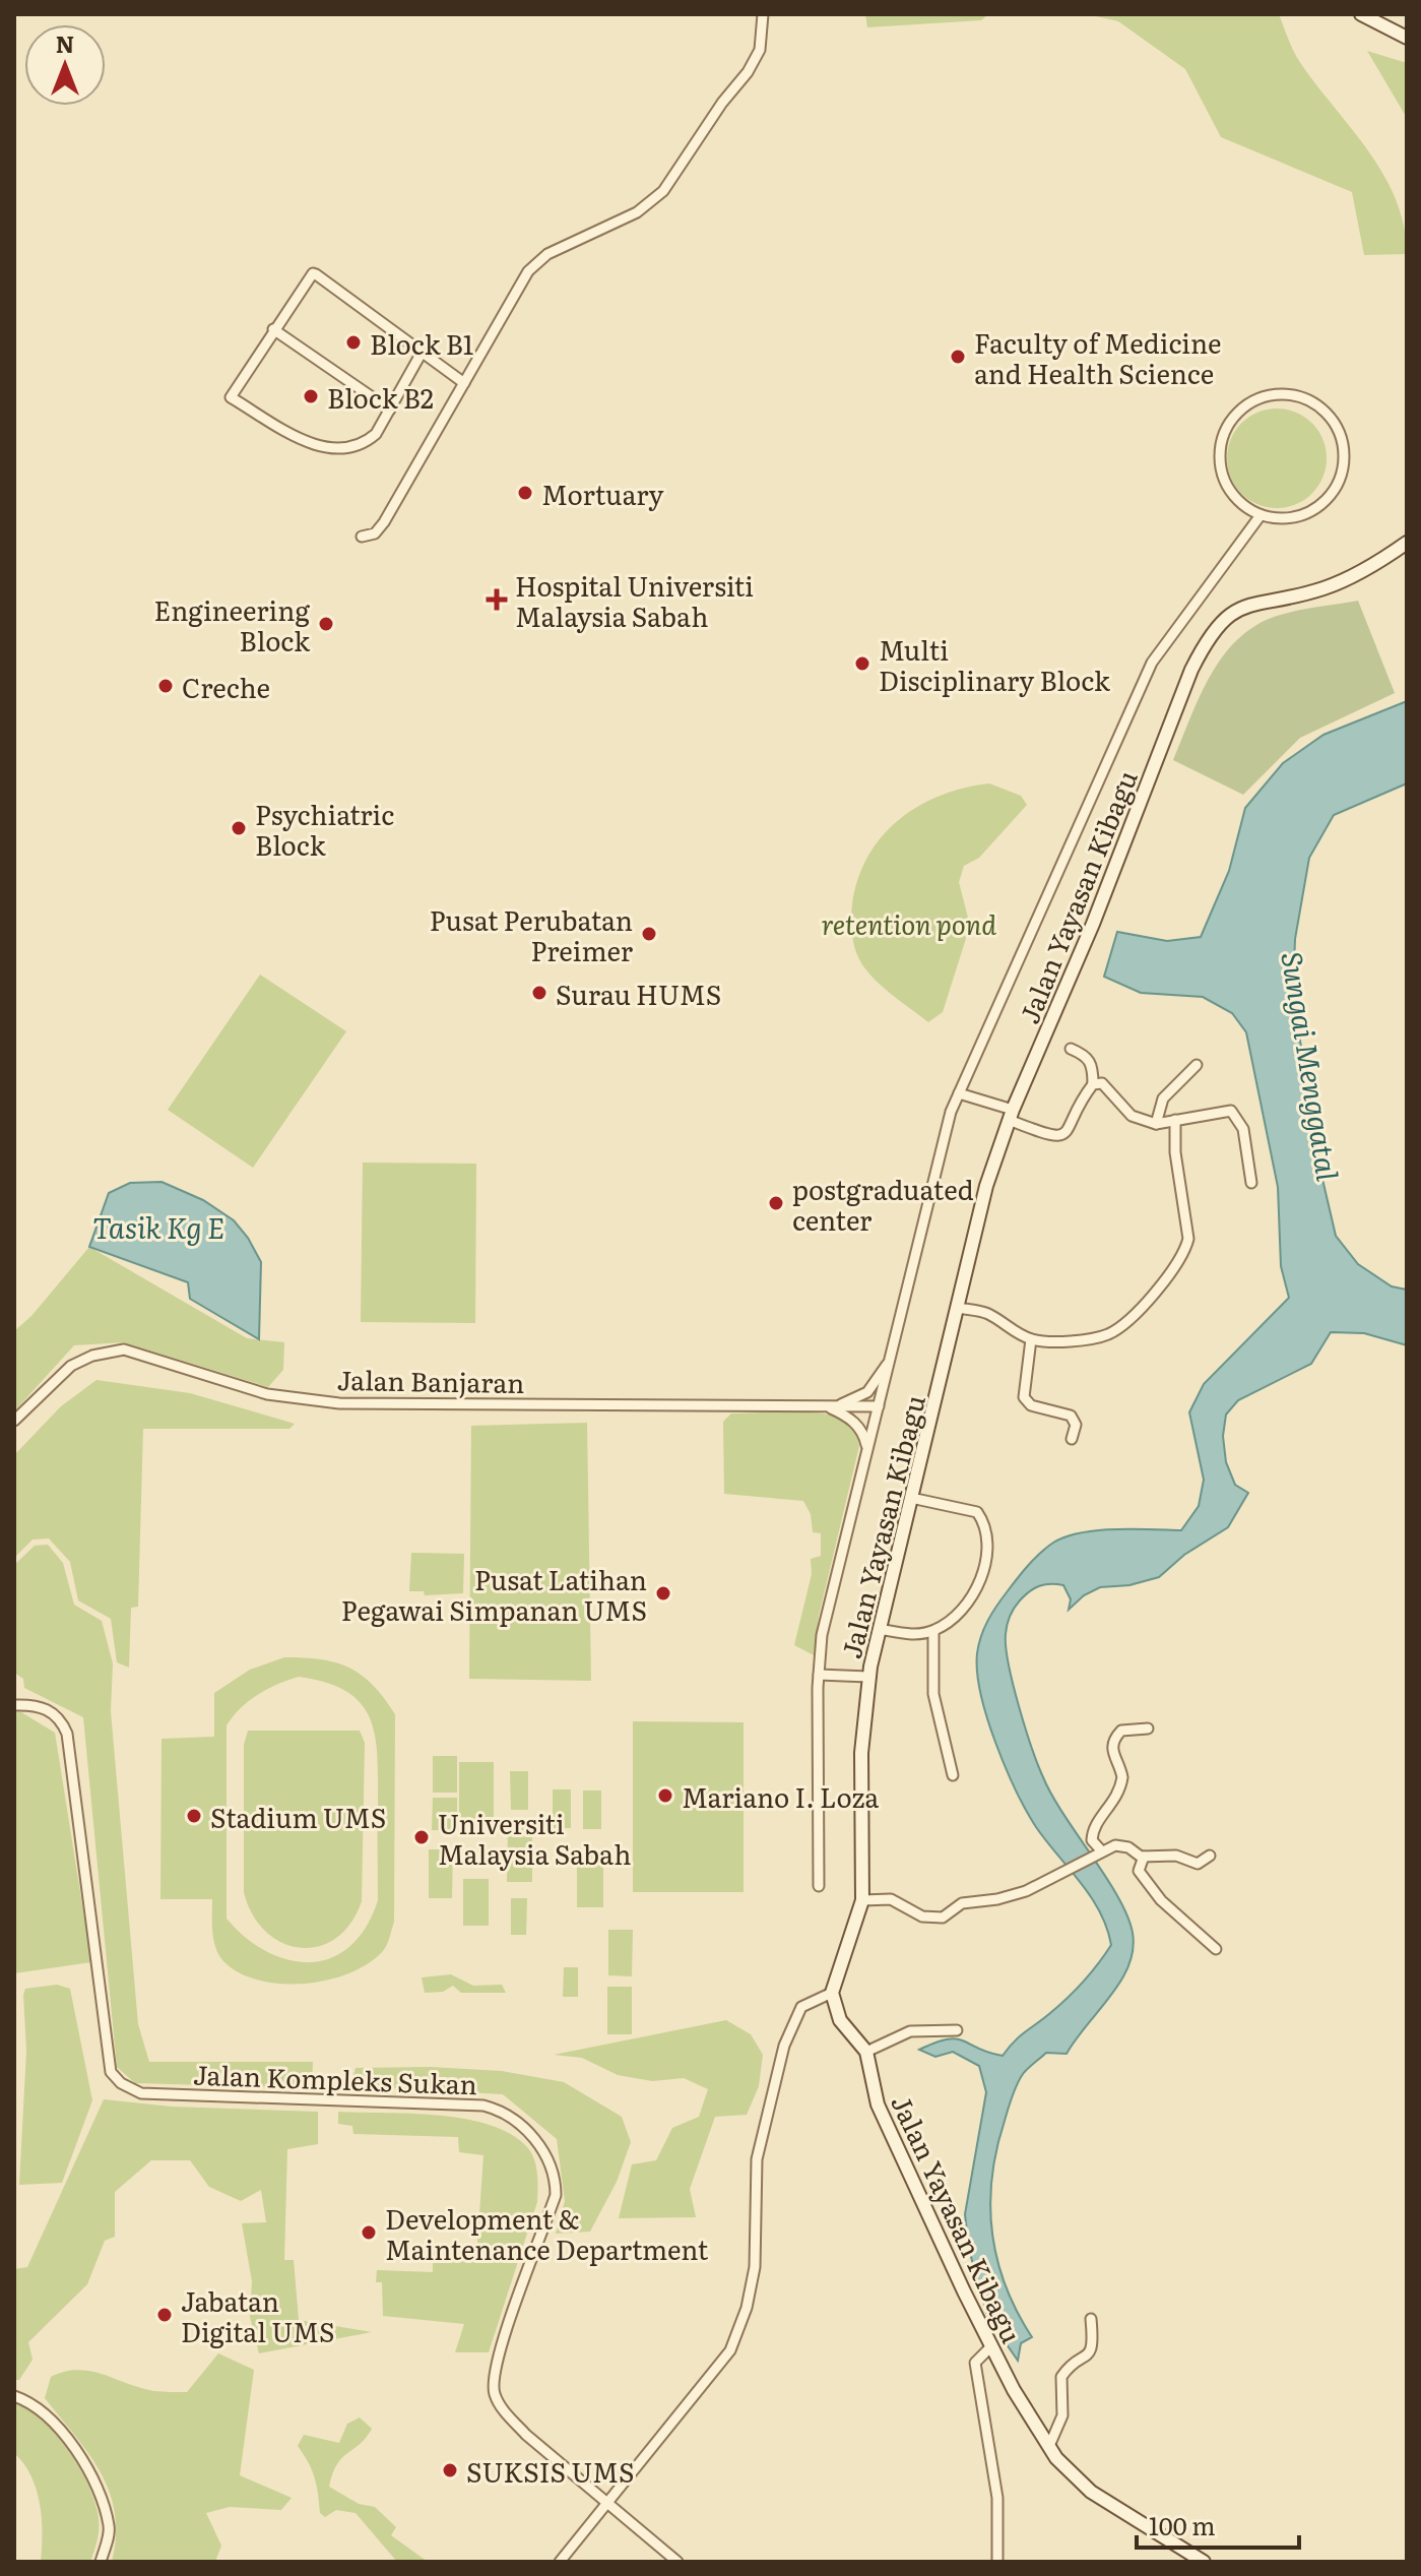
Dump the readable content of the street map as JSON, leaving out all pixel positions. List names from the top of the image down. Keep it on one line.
{"streets":{"street":["Jalan Yayasan Kibagu","Jalan Banjaran","Jalan Kompleks Sukan"]},"water":["Sungai Menggatal","Tasik Kg E"],"parks":["retention pond"],"places":{"other":["Block B1","Faculty of Medicine and Health Science","Block B2","Mortuary","Engineering Block","Multi Disciplinary Block","Creche","Psychiatric Block","Pusat Perubatan Preimer","Surau HUMS","postgraduated center","Pusat Latihan Pegawai Simpanan UMS","Mariano I. Loza","Stadium UMS","Universiti Malaysia Sabah","Development & Maintenance Department","Jabatan Digital UMS","SUKSIS UMS"],"health":["Hospital Universiti Malaysia Sabah"]},"scale_bar":"100 m","north":"top"}
